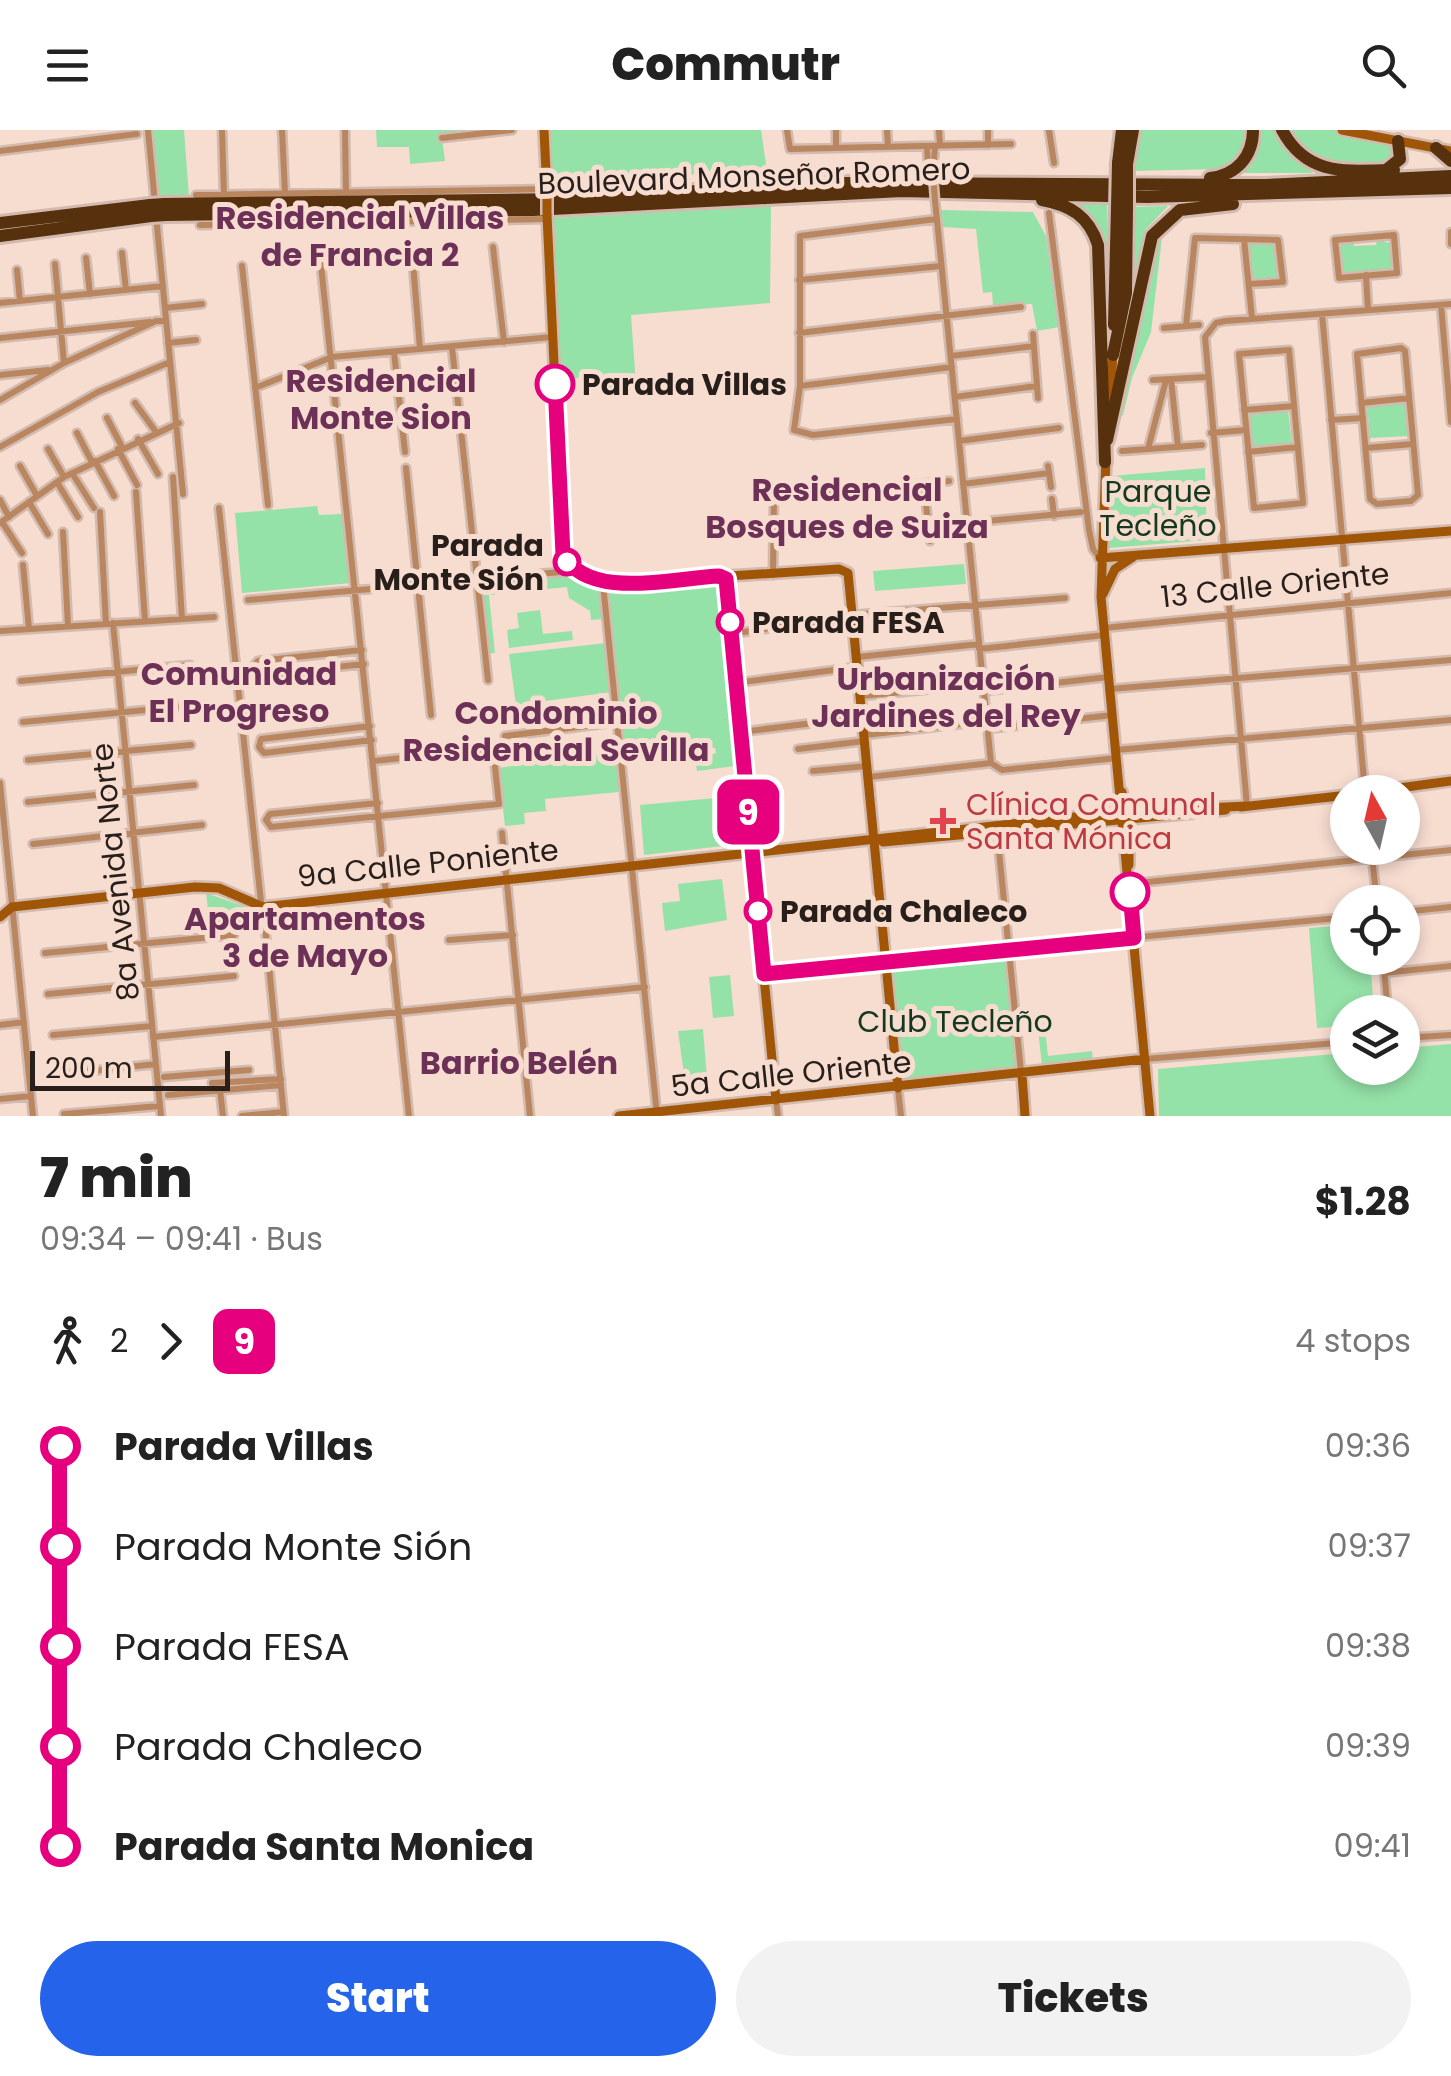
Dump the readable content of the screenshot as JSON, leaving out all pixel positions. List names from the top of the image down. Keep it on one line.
{"streets":{"highway":["Boulevard Monseñor Romero"],"main road":["13 Calle Oriente","9a Calle Poniente","5a Calle Oriente"],"street":["8a Avenida Norte"]},"crossings":[["9a Calle Poniente","8a Avenida Norte"]],"districts":["Residencial Villas de Francia 2","Residencial Monte Sion","Residencial Bosques de Suiza","Comunidad El Progreso","Urbanización Jardines del Rey","Condominio Residencial Sevilla","Apartamentos 3 de Mayo","Barrio Belén"],"parks":["Parque Tecleño","Club Tecleño"],"places":{"other":["Parada Villas","Parada Monte Sión","Parada FESA","Parada Chaleco"],"health":["Clínica Comunal Santa Mónica"]},"lines":["bus line 9"],"scale_bar":"200 m","north":"top","page":{"header":"Commutr","on_map":"9","scale":"200 m","heading":["7 min","09:34 – 09:41 · Bus","$1.28"],"legs":["2","9","4 stops"],"list":[{"name":"Parada Villas","value":"09:36"},{"name":"Parada Monte Sión","value":"09:37"},{"name":"Parada FESA","value":"09:38"},{"name":"Parada Chaleco","value":"09:39"},{"name":"Parada Santa Monica","value":"09:41"}],"buttons":["Start","Tickets"]}}
